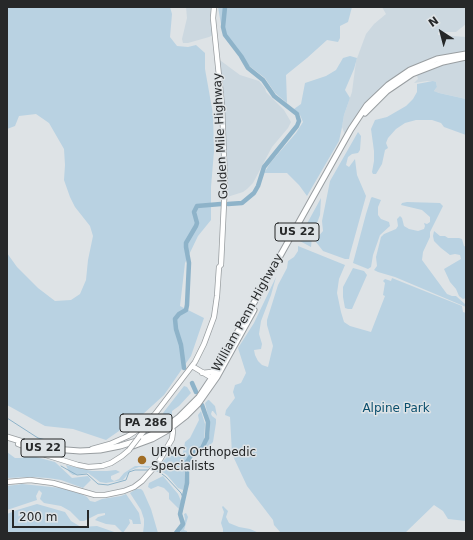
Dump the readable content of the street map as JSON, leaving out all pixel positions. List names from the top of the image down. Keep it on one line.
{"streets":{"highway":["US 22","William Penn Highway"],"main road":["Golden Mile Highway","PA 286"]},"crossings":[["Golden Mile Highway","William Penn Highway"]],"parks":["Alpine Park"],"places":["UPMC Orthopedic Specialists"],"scale_bar":"200 m","north":"top left"}
